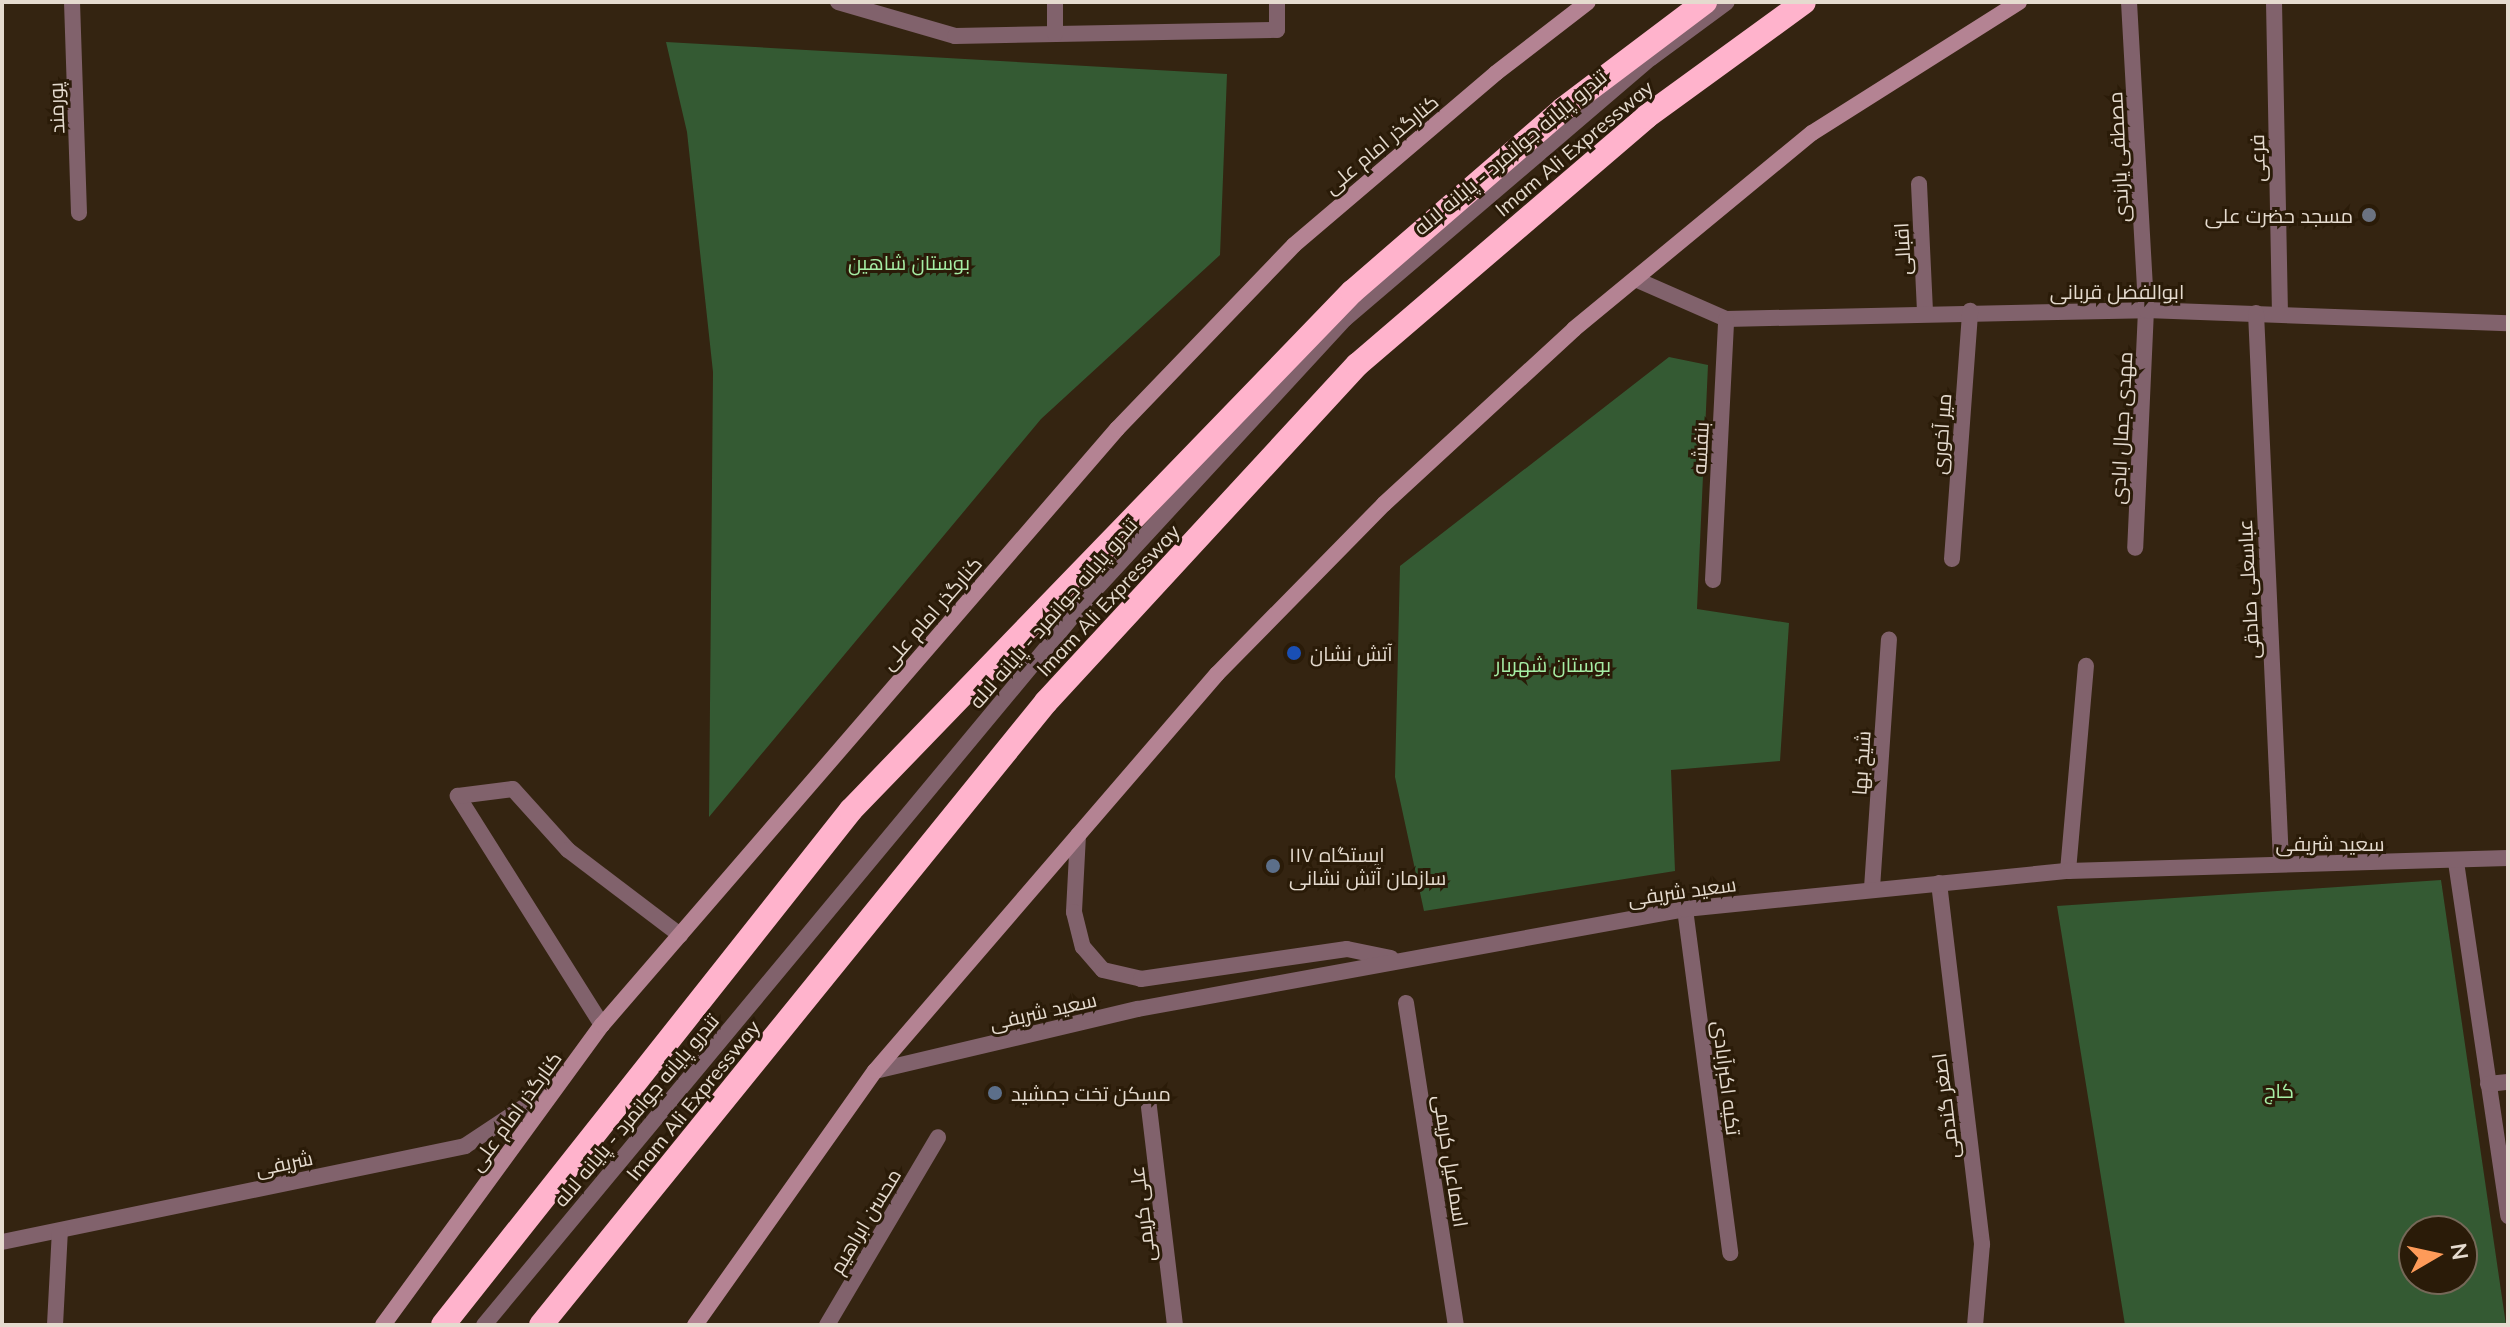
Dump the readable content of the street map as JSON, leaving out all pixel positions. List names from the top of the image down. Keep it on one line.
{"streets":{"highway":["Imam Ali Expressway"],"main road":["کنارگذر امام علی"],"street":["پورمند","تندرو پایانه جوانمرد - پایانه لاله","مصطفی یارندی","فرعی","اقبالی","ابوالفضل قربانی","مهدی جمال ابادی","میر آخوری","بنفشه","عباسعلی صادقی","شیخ بها","سعید شریفی","تکیه اکبرآبادی","اصغر گندمی","اسماعیل کریمی","شریفی","علی کریمی","محسن ابراهیم"]},"crossings":[["کنارگذر امام علی","شریفی"],["مصطفی یارندی","ابوالفضل قربانی"],["مصطفی یارندی","مهدی جمال ابادی"],["فرعی","ابوالفضل قربانی"],["اقبالی","ابوالفضل قربانی"],["ابوالفضل قربانی","مهدی جمال ابادی"],["ابوالفضل قربانی","میر آخوری"],["ابوالفضل قربانی","بنفشه"],["ابوالفضل قربانی","عباسعلی صادقی"],["عباسعلی صادقی","سعید شریفی"],["شیخ بها","سعید شریفی"],["سعید شریفی","تکیه اکبرآبادی"],["سعید شریفی","اصغر گندمی"]],"parks":["بوستان شاهین","بوستان شهریار","کاج"],"places":["مسجد حضرت علی","آتش نشان","ایستگاه ۱۱۷ سازمان آتش نشانی","مسکن تخت جمشید"],"north":"right"}
